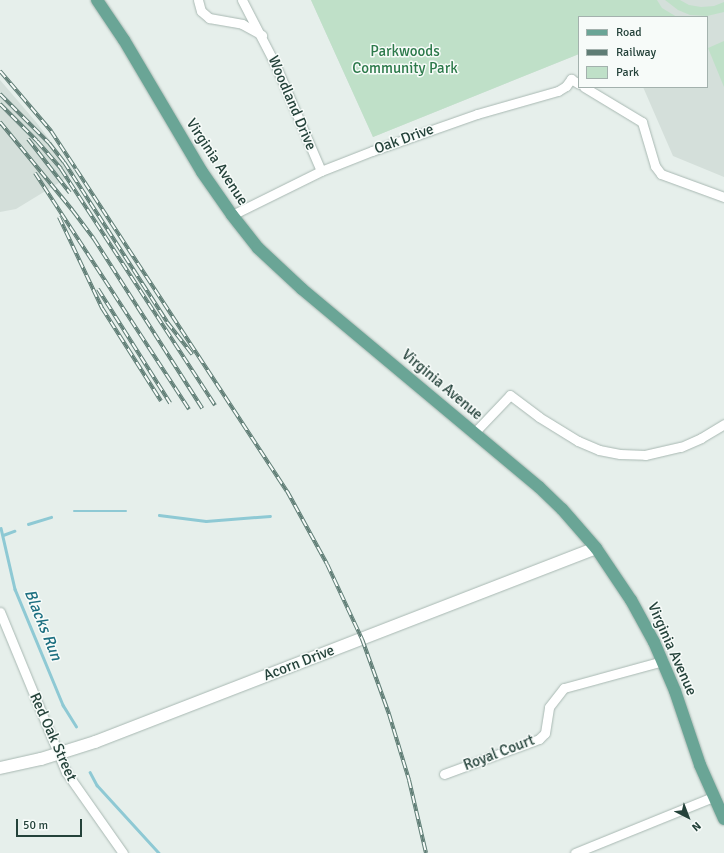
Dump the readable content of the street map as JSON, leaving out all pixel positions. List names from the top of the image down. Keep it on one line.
{"streets":{"main road":["Virginia Avenue"],"street":["Woodland Drive","Oak Drive","Acorn Drive","Red Oak Street","Royal Court"]},"crossings":[["Woodland Drive","Oak Drive"],["Oak Drive","Virginia Avenue"],["Virginia Avenue","Acorn Drive"],["Virginia Avenue","Royal Court"],["Acorn Drive","Red Oak Street"]],"water":["Blacks Run"],"parks":["Parkwoods Community Park"],"legend":["Road","Railway","Park"],"scale_bar":"50 m","north":"bottom right"}
